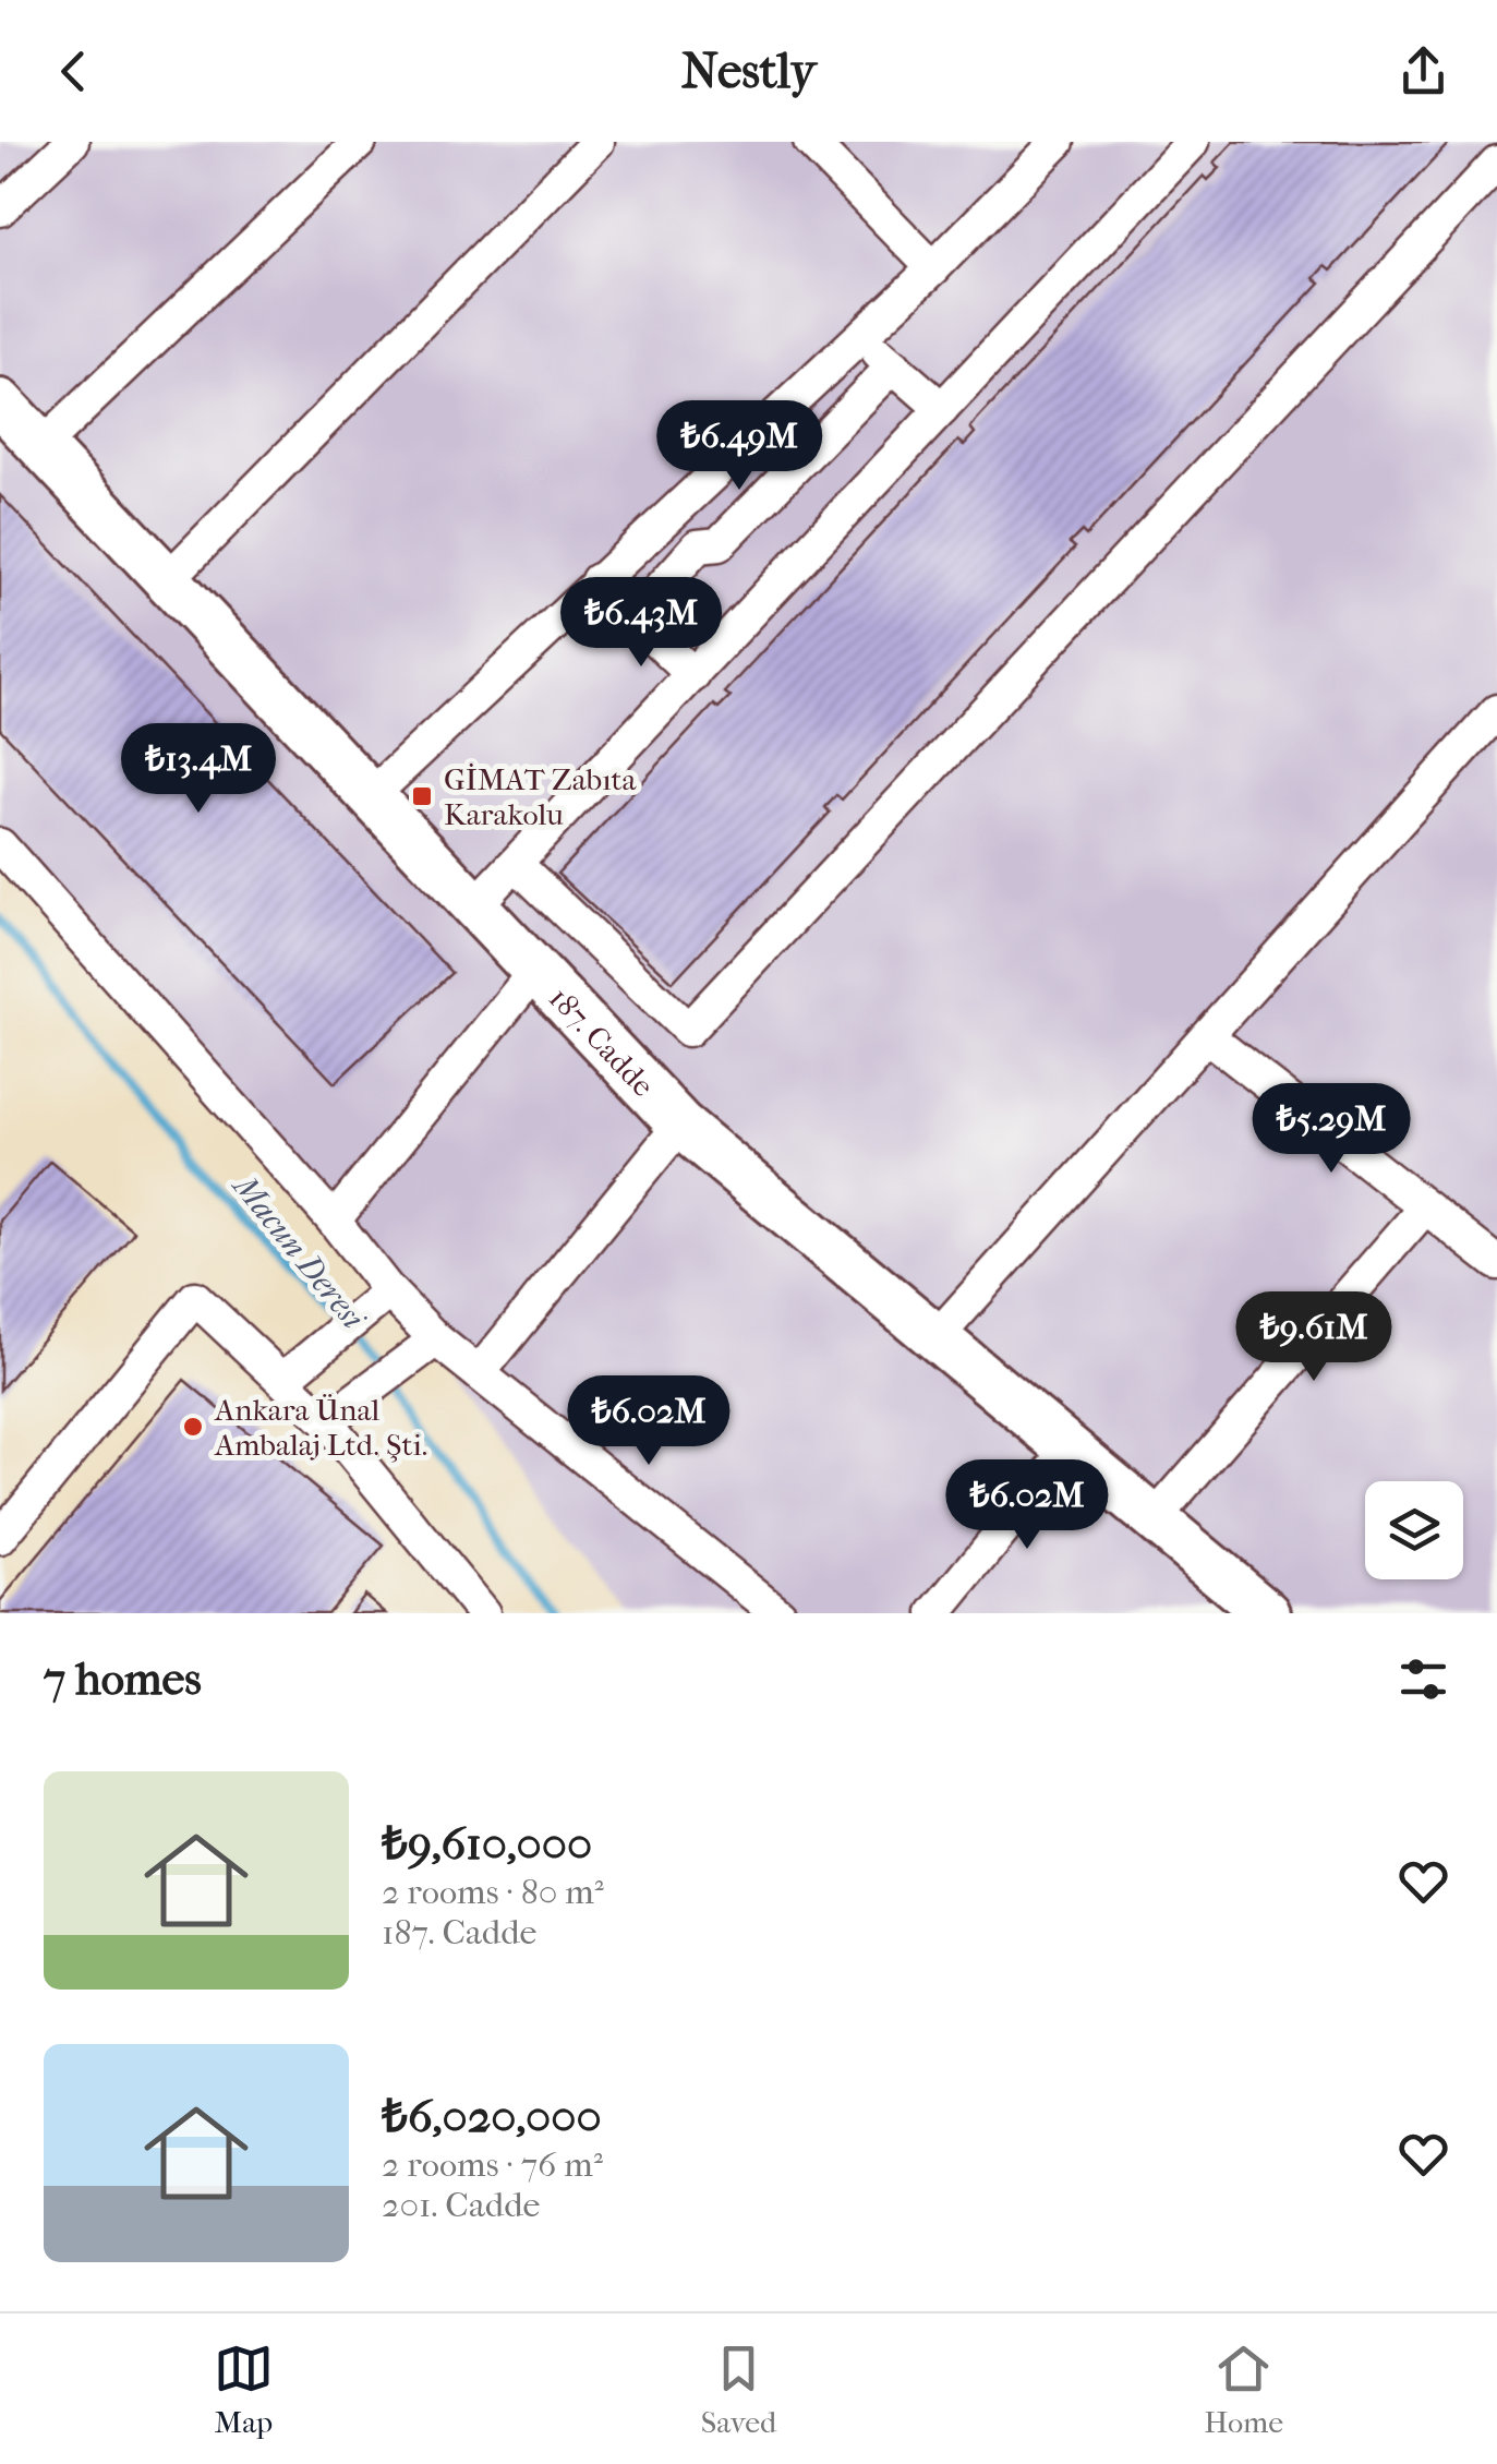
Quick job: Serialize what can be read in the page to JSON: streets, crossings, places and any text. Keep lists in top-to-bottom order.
{
  "streets": {
    "main road": ["187. Cadde"]
  },
  "water": ["Macun Deresi"],
  "places": {
    "transit": ["GİMAT Zabıta Karakolu"],
    "other": ["Ankara Ünal Ambalaj Ltd. Şti."]
  },
  "page": {
    "header": "Nestly",
    "price": [
      "₺6.49M",
      "₺6.43M",
      "₺13.4M",
      "₺5.29M",
      "₺9.61M",
      "₺6.02M",
      "₺6.02M"
    ],
    "heading": "7 homes",
    "list": [
      {
        "name": "₺9,610,000",
        "note": "2 rooms · 80 m² · 187. Cadde"
      },
      {
        "name": "₺6,020,000",
        "note": "2 rooms · 76 m² · 201. Cadde"
      }
    ],
    "tabs": ["Map", "Saved", "Home"]
  }
}
